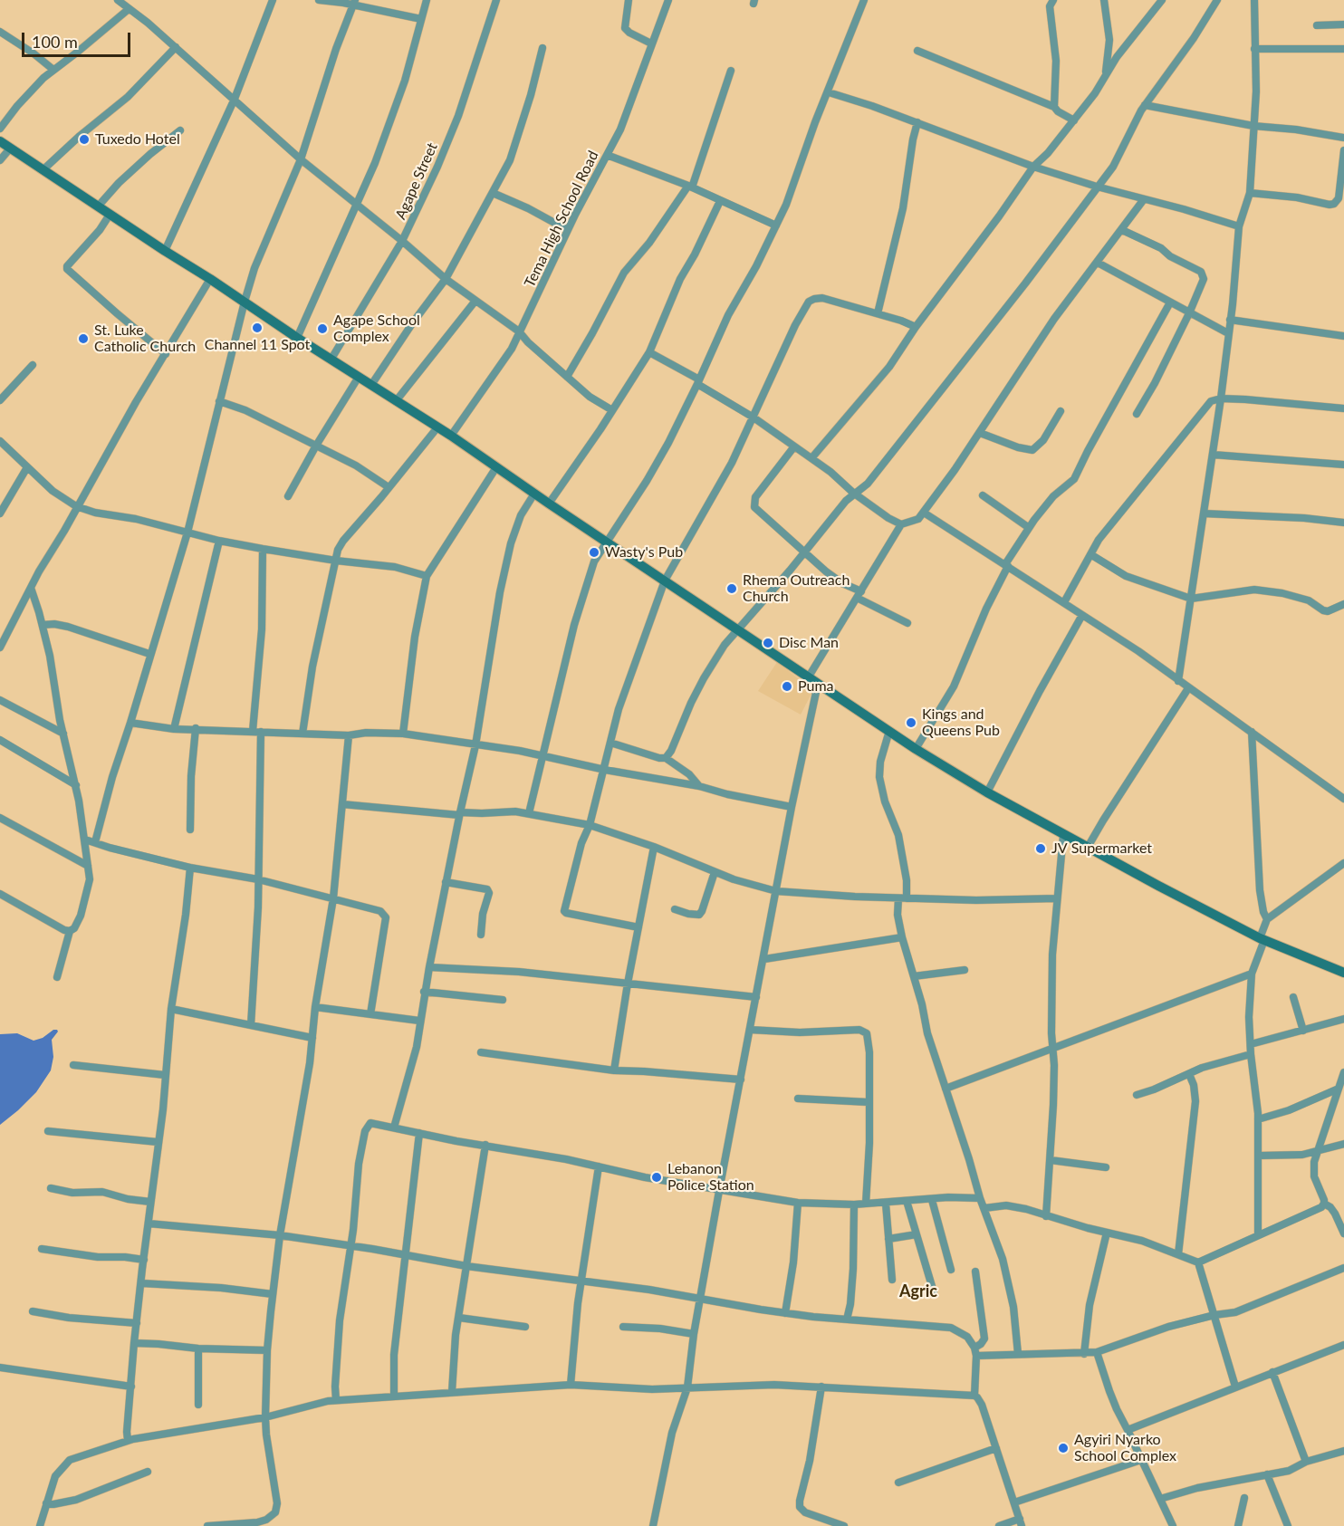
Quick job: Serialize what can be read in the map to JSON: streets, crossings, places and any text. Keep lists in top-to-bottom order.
{
  "streets": {
    "street": ["Agape Street", "Tema High School Road"]
  },
  "districts": ["Agric"],
  "places": [
    "Tuxedo Hotel",
    "Channel 11 Spot",
    "Agape School Complex",
    "St. Luke Catholic Church",
    "Wasty's Pub",
    "Rhema Outreach Church",
    "Disc Man",
    "Puma",
    "Kings and Queens Pub",
    "JV Supermarket",
    "Lebanon Police Station",
    "Agyiri Nyarko School Complex"
  ],
  "scale_bar": "100 m"
}
